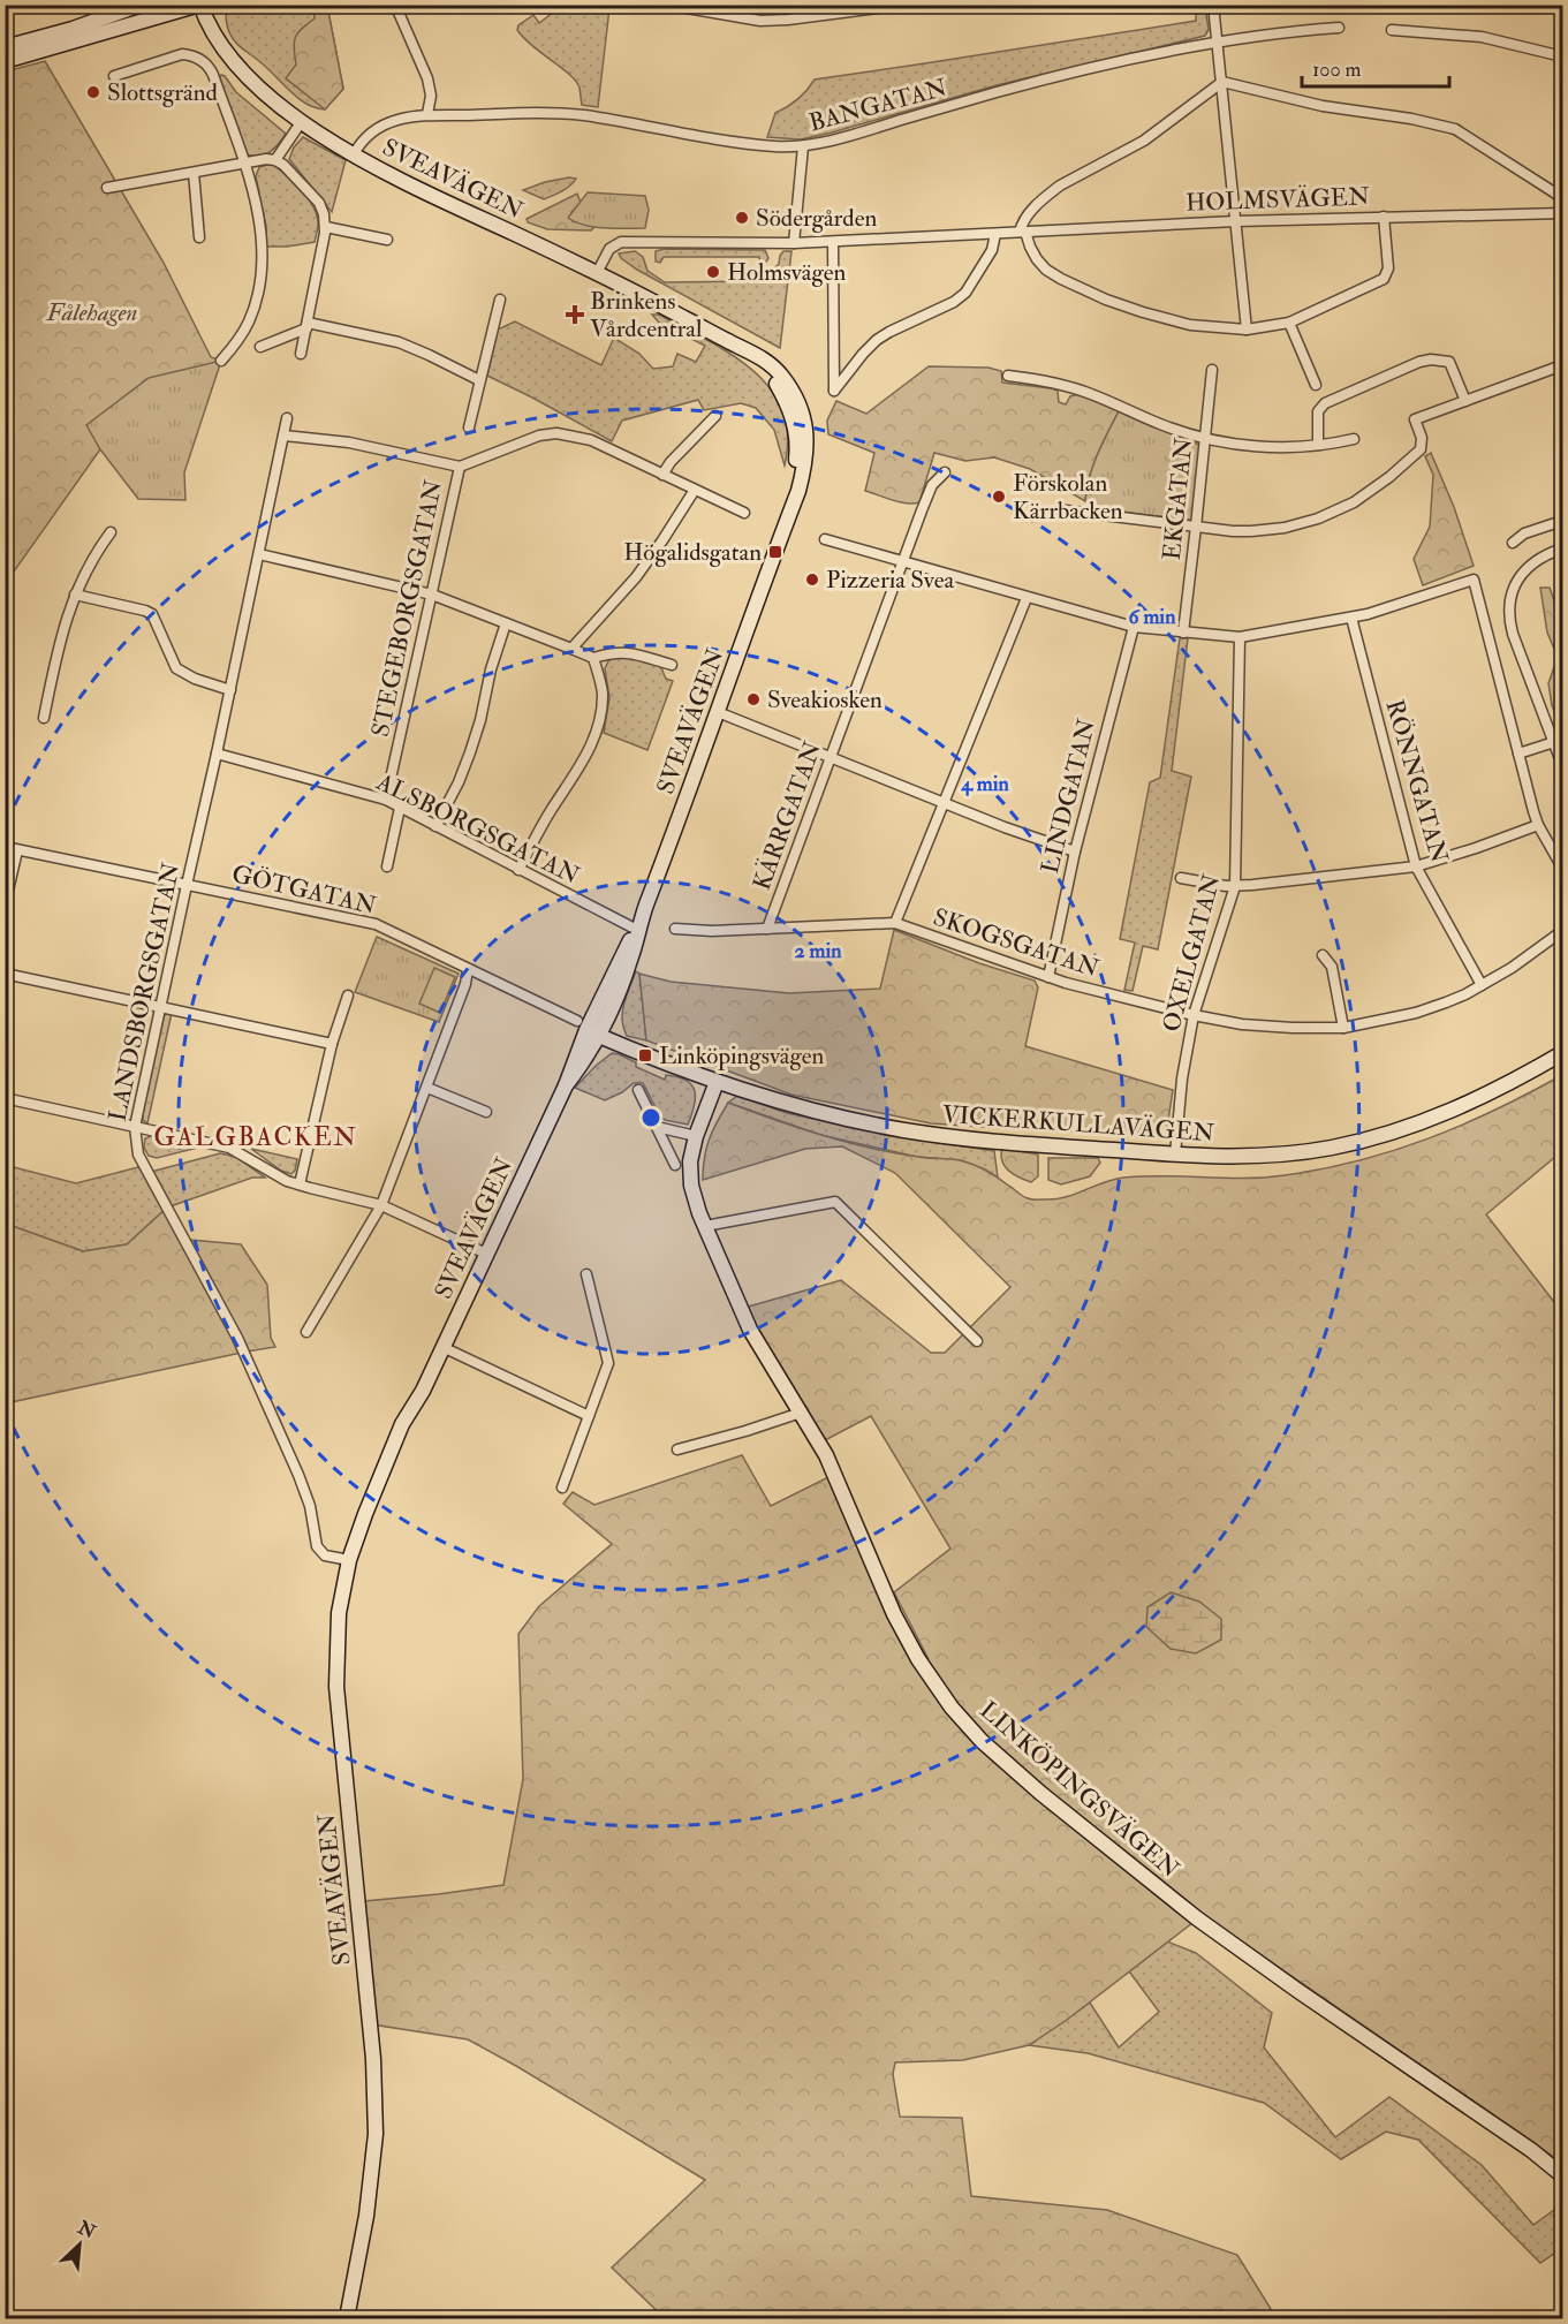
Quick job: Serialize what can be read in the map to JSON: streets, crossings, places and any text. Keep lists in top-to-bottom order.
{
  "streets": {
    "main road": ["SVEAVÄGEN", "VICKERKULLAVÄGEN", "LINKÖPINGSVÄGEN"],
    "street": [
      "BANGATAN",
      "HOLMSVÄGEN",
      "EKGATAN",
      "STEGEBORGSGATAN",
      "RÖNNGATAN",
      "LINDGATAN",
      "KÄRRGATAN",
      "ALSBORGSGATAN",
      "GÖTGATAN",
      "SKOGSGATAN",
      "OXELGATAN",
      "LANDSBORGSGATAN"
    ]
  },
  "crossings": [
    ["BANGATAN", "SVEAVÄGEN"],
    ["SVEAVÄGEN", "HOLMSVÄGEN"],
    ["SVEAVÄGEN", "ALSBORGSGATAN"],
    ["SVEAVÄGEN", "GÖTGATAN"],
    ["SVEAVÄGEN", "LANDSBORGSGATAN"],
    ["SVEAVÄGEN", "VICKERKULLAVÄGEN"],
    ["STEGEBORGSGATAN", "ALSBORGSGATAN"],
    ["RÖNNGATAN", "SKOGSGATAN"],
    ["LINDGATAN", "SKOGSGATAN"],
    ["KÄRRGATAN", "SKOGSGATAN"],
    ["ALSBORGSGATAN", "LANDSBORGSGATAN"],
    ["GÖTGATAN", "LANDSBORGSGATAN"],
    ["GÖTGATAN", "VICKERKULLAVÄGEN"],
    ["SKOGSGATAN", "OXELGATAN"],
    ["OXELGATAN", "VICKERKULLAVÄGEN"],
    ["VICKERKULLAVÄGEN", "LINKÖPINGSVÄGEN"]
  ],
  "districts": ["GALGBACKEN"],
  "parks": ["Fålehagen"],
  "places": {
    "other": [
      "Slottsgränd",
      "Södergården",
      "Holmsvägen",
      "Förskolan Kärrbacken",
      "Pizzeria Svea",
      "Sveakiosken"
    ],
    "health": ["Brinkens Vårdcentral"],
    "transit": ["Högalidsgatan", "Linköpingsvägen"]
  },
  "scale_bar": "100 m",
  "north": "top right",
  "rings": ["6 min", "4 min", "2 min"]
}
